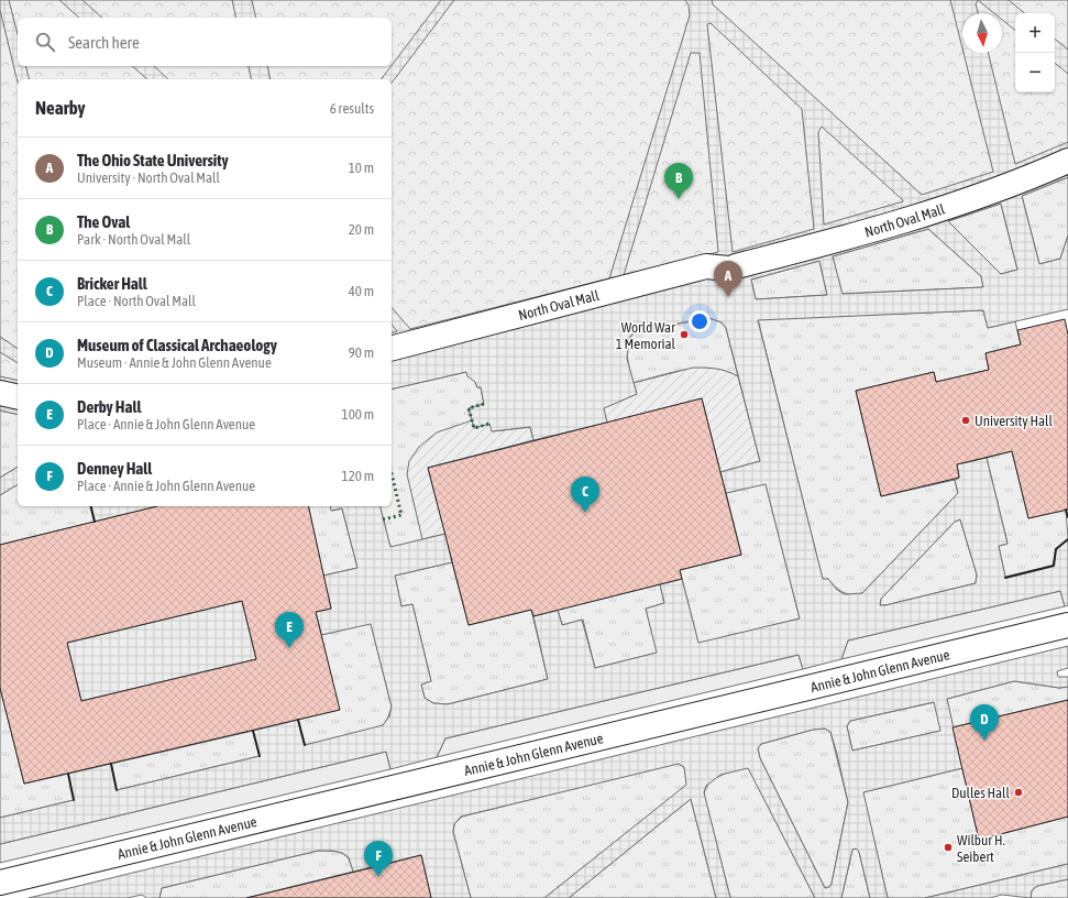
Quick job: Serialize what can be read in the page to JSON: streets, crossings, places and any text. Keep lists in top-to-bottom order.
{
  "streets": {
    "street": ["North Oval Mall", "Annie & John Glenn Avenue"]
  },
  "places": [
    "World War 1 Memorial",
    "University Hall",
    "Dulles Hall",
    "Wilbur H. Seibert"
  ],
  "north": "bottom",
  "page": {
    "map_buttons": ["+", "−"],
    "search": "Search here",
    "heading": ["Nearby", "6 results"],
    "list": [
      {
        "mark": "A",
        "name": "The Ohio State University",
        "note": "University · North Oval Mall",
        "value": "10 m"
      },
      {
        "mark": "B",
        "name": "The Oval",
        "note": "Park · North Oval Mall",
        "value": "20 m"
      },
      {
        "mark": "C",
        "name": "Bricker Hall",
        "note": "Place · North Oval Mall",
        "value": "40 m"
      },
      {
        "mark": "D",
        "name": "Museum of Classical Archaeology",
        "note": "Museum · Annie & John Glenn Avenue",
        "value": "90 m"
      },
      {
        "mark": "E",
        "name": "Derby Hall",
        "note": "Place · Annie & John Glenn Avenue",
        "value": "100 m"
      },
      {
        "mark": "F",
        "name": "Denney Hall",
        "note": "Place · Annie & John Glenn Avenue",
        "value": "120 m"
      }
    ],
    "pins": [
      "B",
      "A",
      "C",
      "E",
      "D",
      "F"
    ]
  }
}
